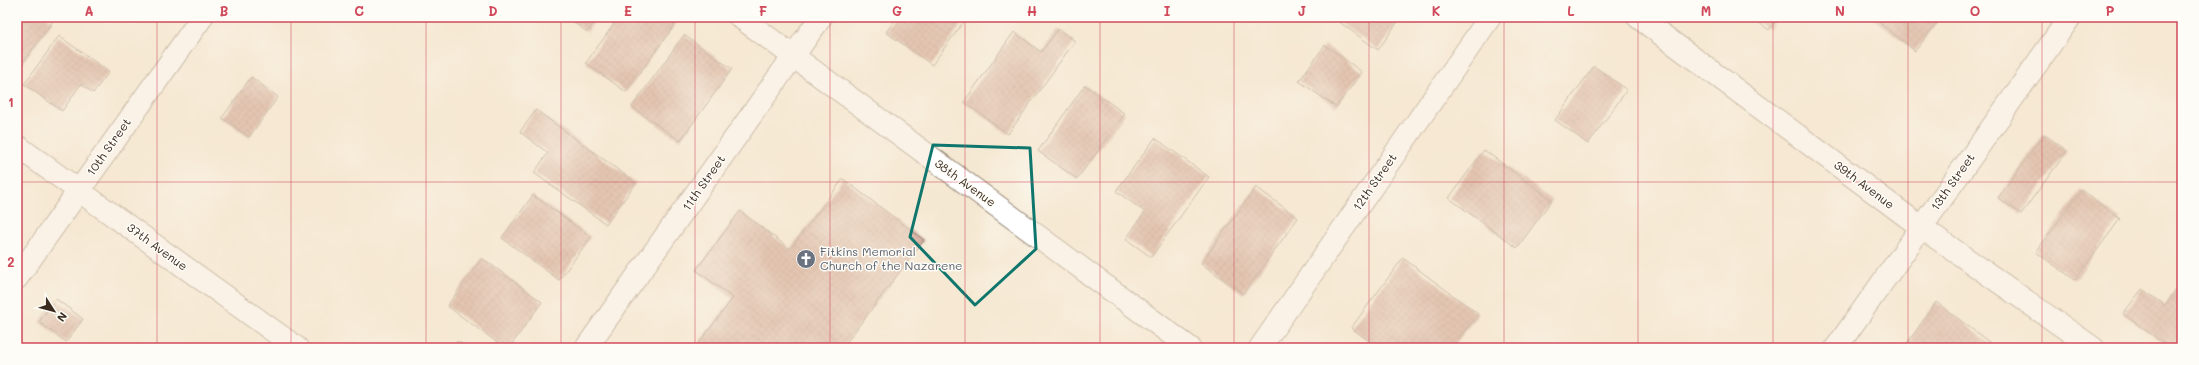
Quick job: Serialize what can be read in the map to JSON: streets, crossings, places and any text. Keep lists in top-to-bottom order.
{
  "streets": {
    "street": [
      "10th Street",
      "12th Street",
      "13th Street",
      "11th Street",
      "38th Avenue",
      "39th Avenue",
      "37th Avenue"
    ]
  },
  "crossings": [
    ["10th Street", "37th Avenue"],
    ["13th Street", "39th Avenue"],
    ["11th Street", "38th Avenue"]
  ],
  "places": {
    "church": ["Fitkins Memorial Church of the Nazarene"]
  },
  "north": "bottom right",
  "grid": {
    "columns": [
      "A",
      "B",
      "C",
      "D",
      "E",
      "F",
      "G",
      "H",
      "I",
      "J",
      "K",
      "L",
      "M",
      "N",
      "O",
      "P"
    ],
    "rows": ["1", "2"]
  }
}
